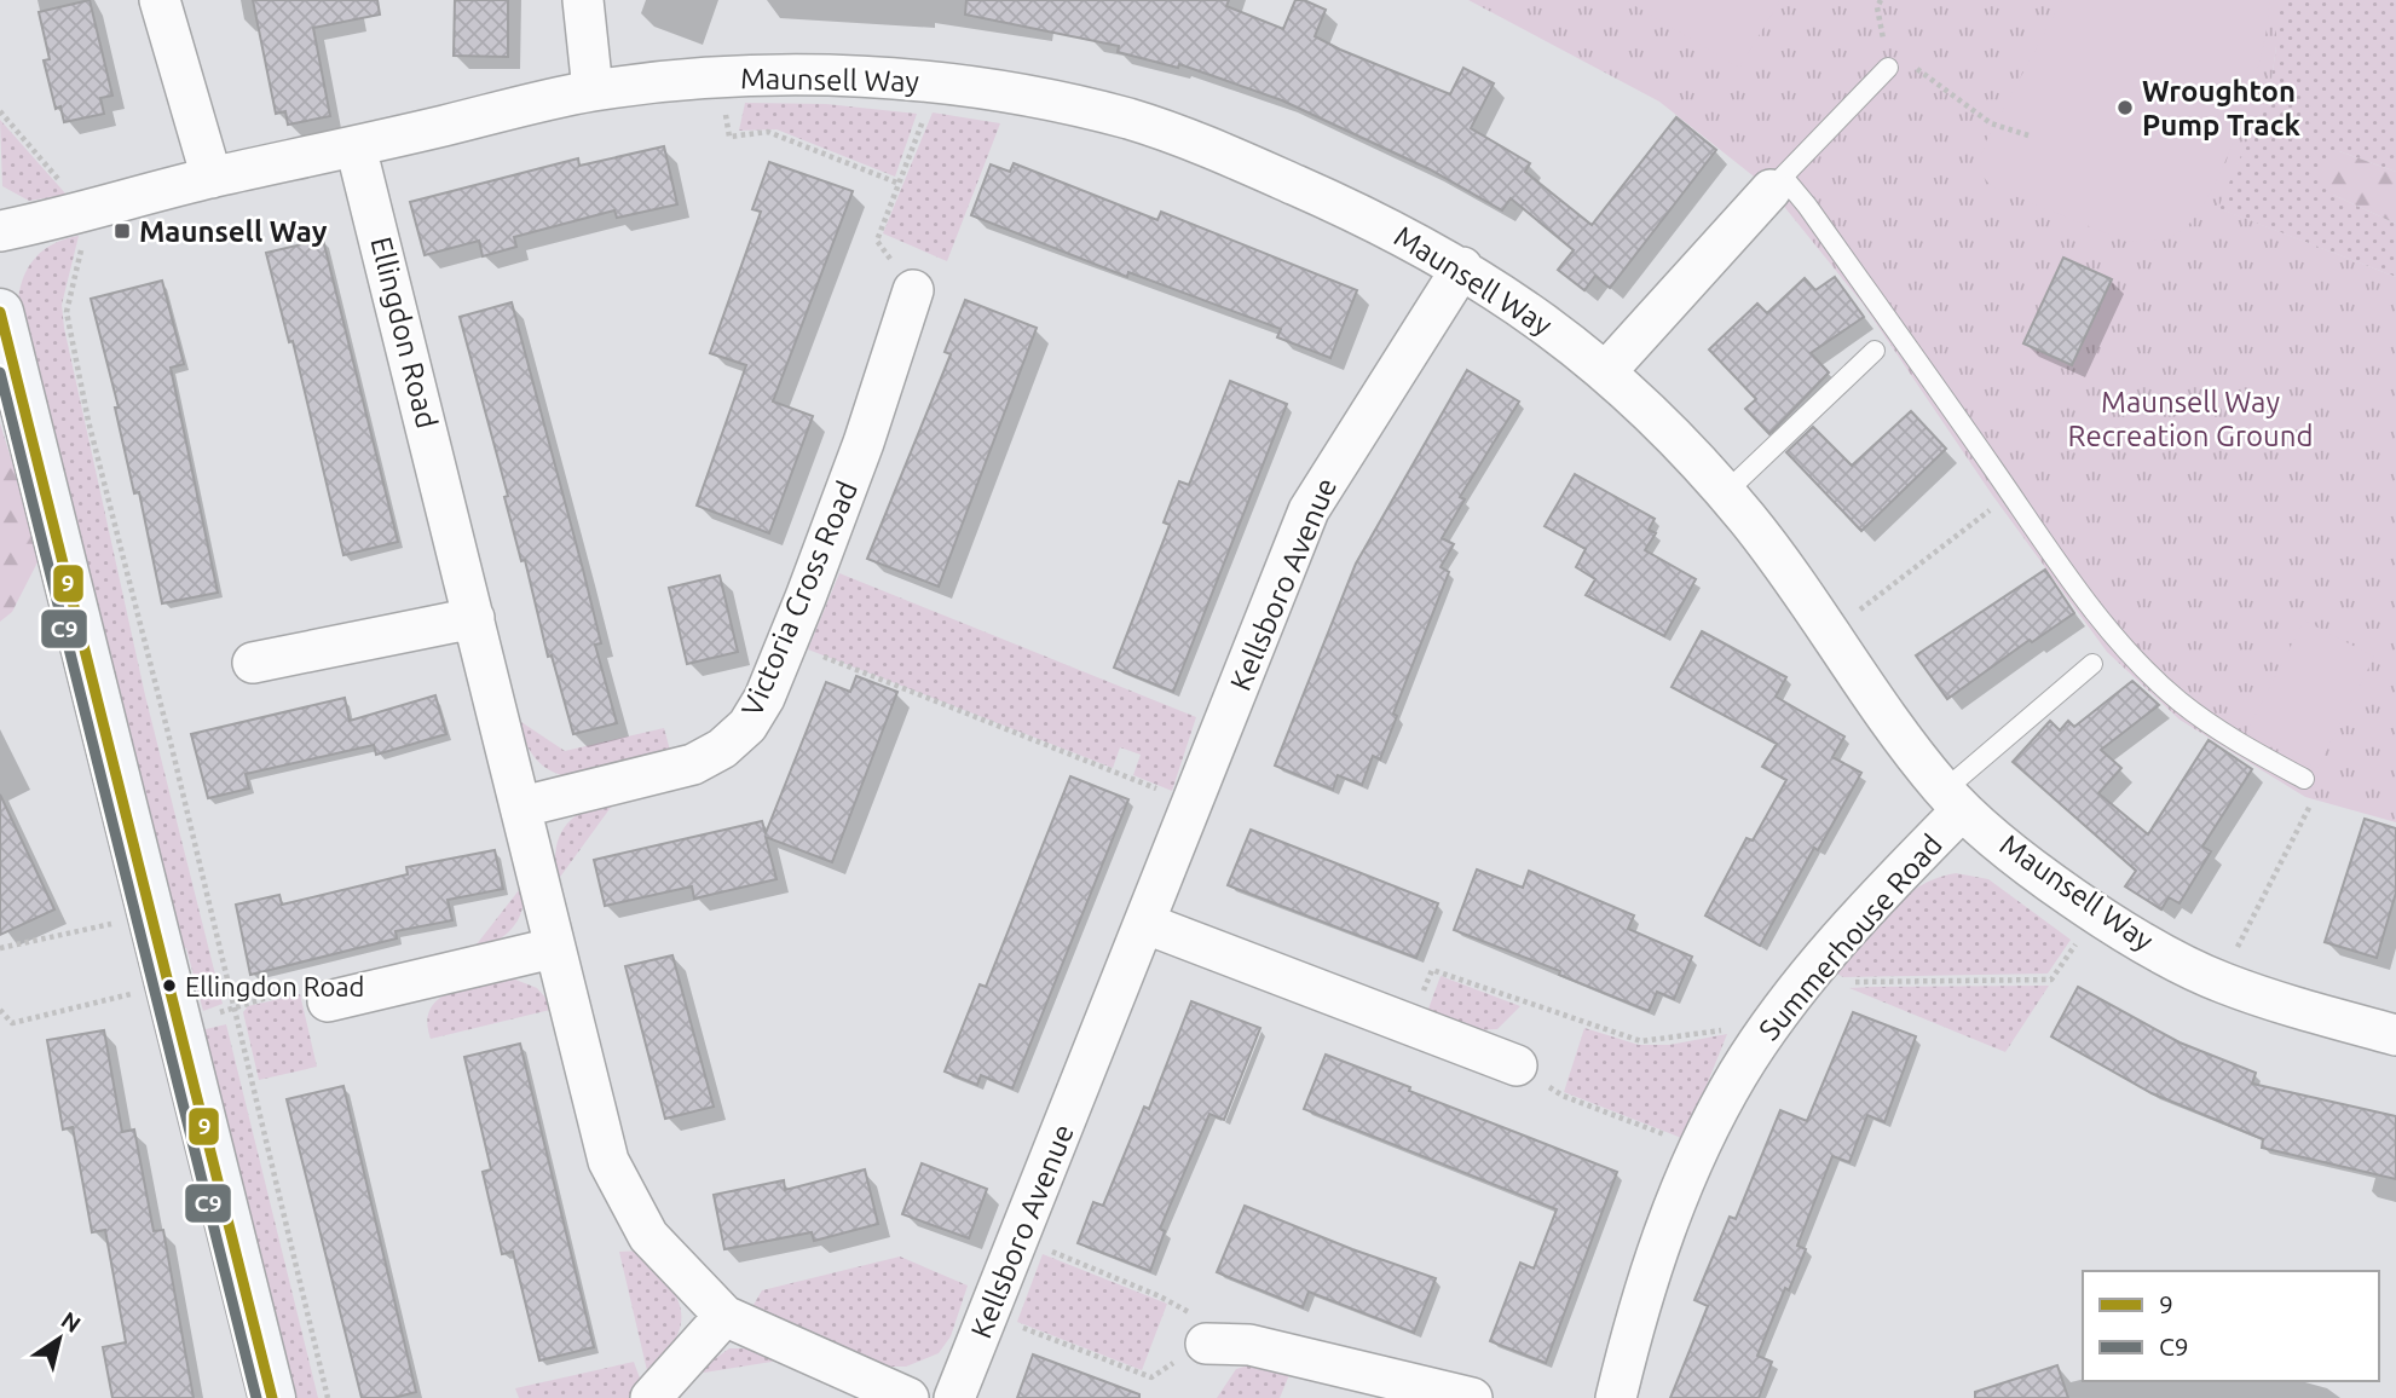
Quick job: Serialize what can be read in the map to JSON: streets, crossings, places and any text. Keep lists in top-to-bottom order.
{
  "streets": {
    "street": [
      "Maunsell Way",
      "Ellingdon Road",
      "Kellsboro Avenue",
      "Victoria Cross Road",
      "Summerhouse Road"
    ]
  },
  "crossings": [
    ["Maunsell Way", "Ellingdon Road"],
    ["Maunsell Way", "Kellsboro Avenue"],
    ["Maunsell Way", "Summerhouse Road"],
    ["Ellingdon Road", "Victoria Cross Road"]
  ],
  "parks": ["Maunsell Way Recreation Ground"],
  "places": {
    "other": ["Wroughton Pump Track", "Ellingdon Road"],
    "transit": ["Maunsell Way"]
  },
  "lines": ["transit line 9", "transit line C9"],
  "legend": ["9", "C9"],
  "north": "top right"
}
